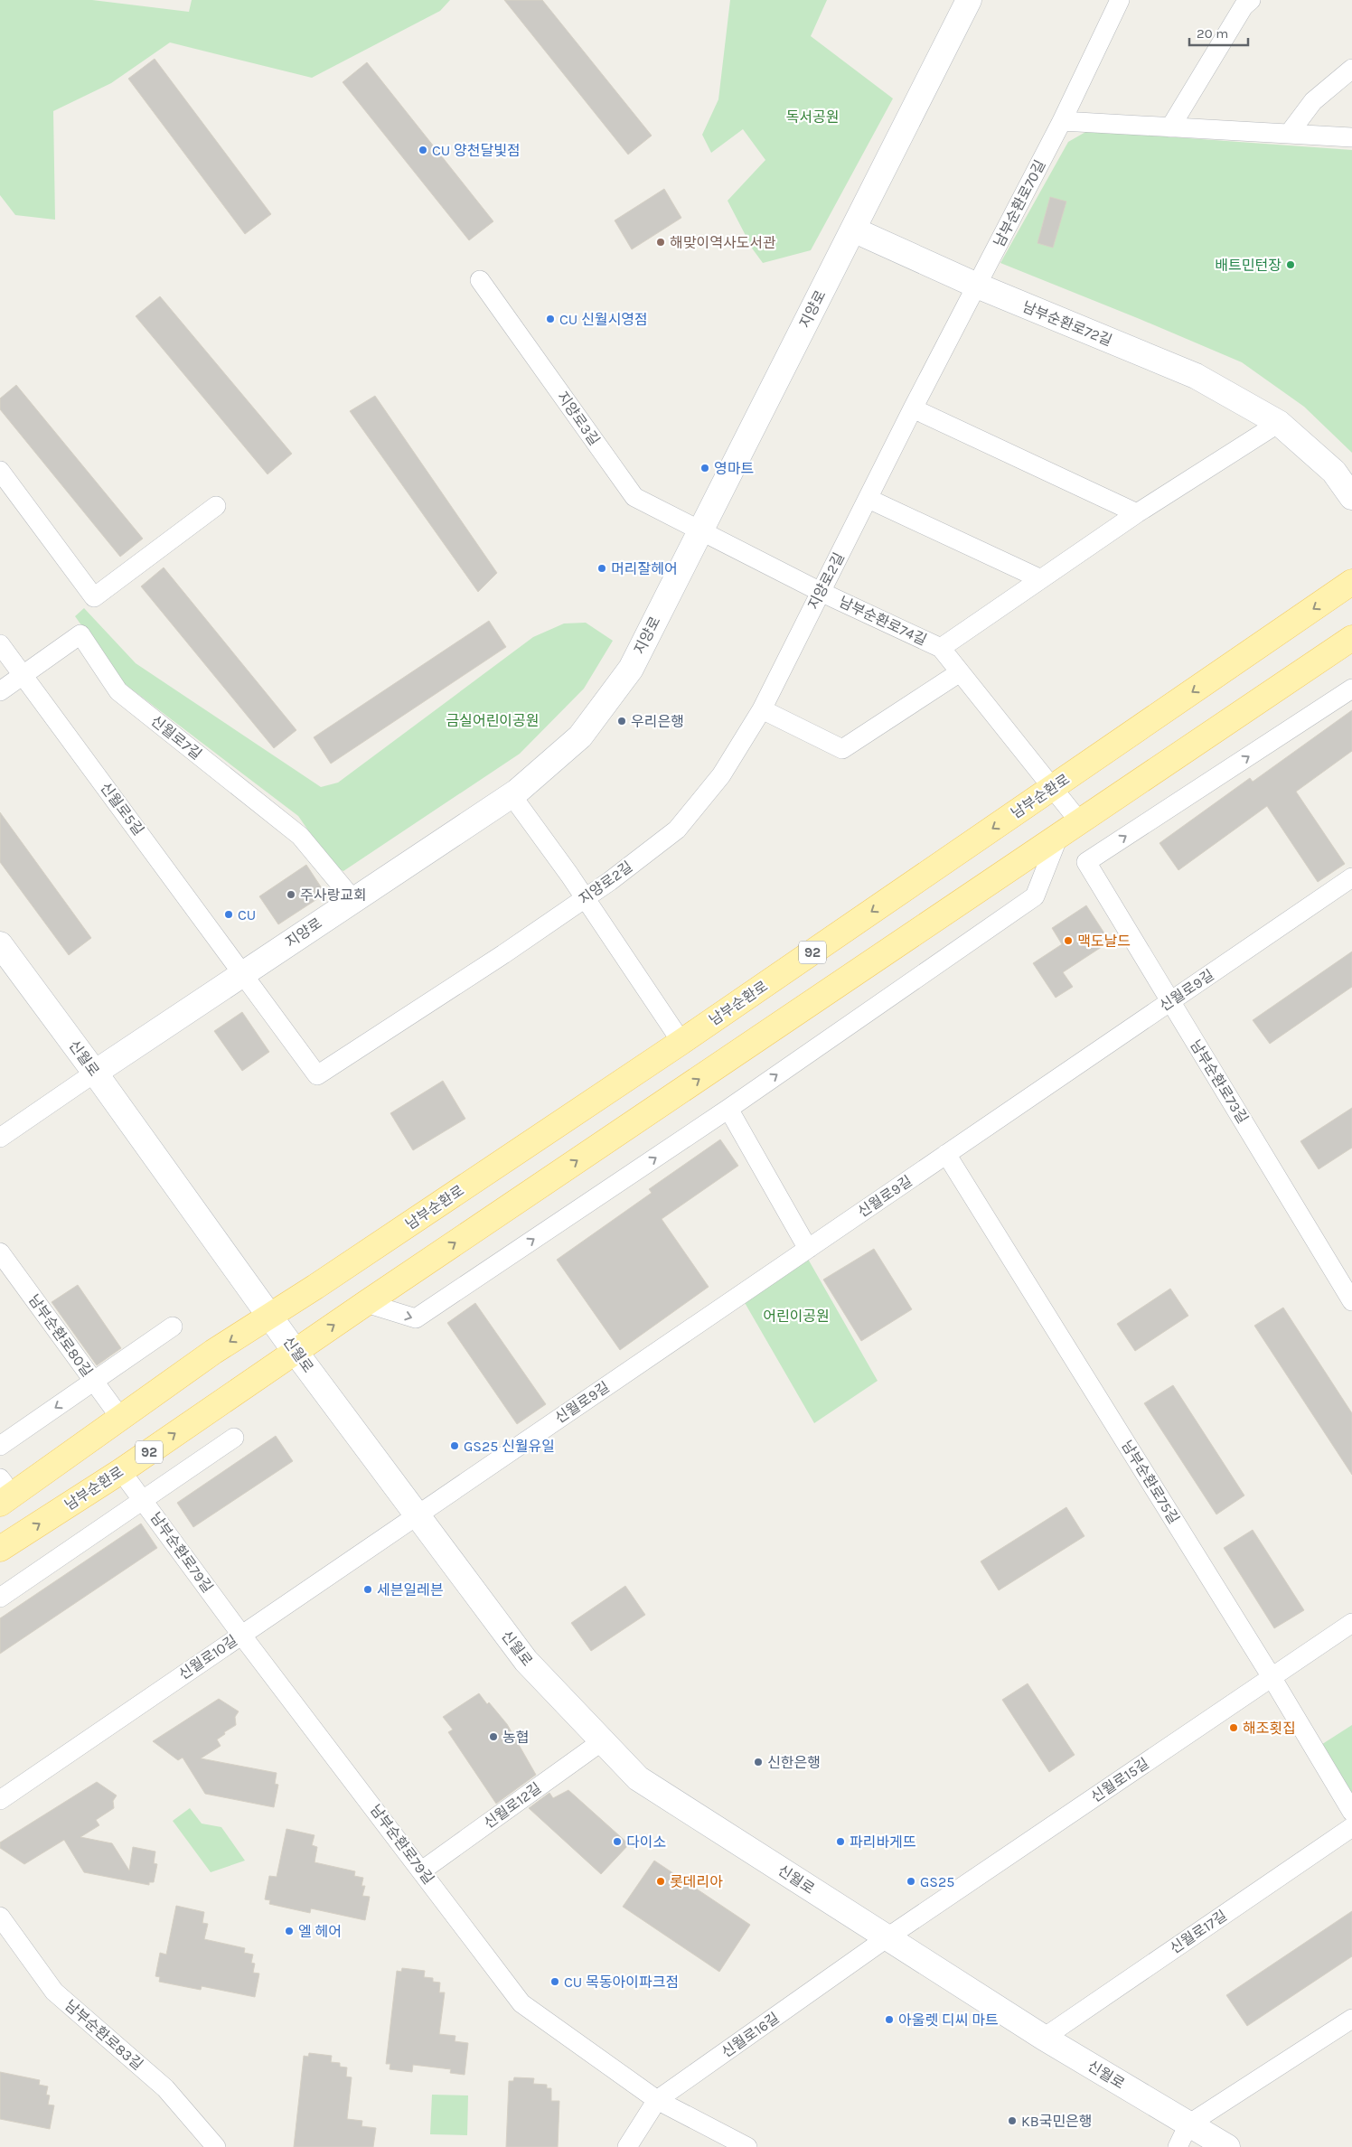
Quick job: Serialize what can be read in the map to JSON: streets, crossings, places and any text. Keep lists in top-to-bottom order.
{
  "streets": {
    "main road": [
      "지양로",
      "남부순환로72길",
      "남부순환로",
      "92",
      "신월로"
    ],
    "street": [
      "남부순환로70길",
      "지양로3길",
      "지양로2길",
      "남부순환로74길",
      "신월로7길",
      "신월로5길",
      "신월로9길",
      "남부순환로73길",
      "남부순환로80길",
      "남부순환로75길",
      "남부순환로79길",
      "신월로10길",
      "신월로15길",
      "신월로12길",
      "신월로17길",
      "남부순환로83길",
      "신월로16길"
    ]
  },
  "crossings": [
    ["남부순환로70길", "남부순환로72길"],
    ["남부순환로70길", "지양로2길"],
    ["지양로", "남부순환로72길"],
    ["지양로", "지양로3길"],
    ["지양로", "지양로2길"],
    ["지양로", "남부순환로74길"],
    ["지양로", "신월로7길"],
    ["지양로", "신월로5길"],
    ["지양로", "신월로"],
    ["남부순환로72길", "지양로2길"],
    ["지양로3길", "남부순환로74길"],
    ["지양로2길", "남부순환로74길"],
    ["지양로2길", "신월로5길"],
    ["남부순환로74길", "남부순환로"],
    ["신월로7길", "신월로5길"],
    ["남부순환로", "신월로"],
    ["남부순환로", "남부순환로80길"],
    ["남부순환로", "남부순환로79길"],
    ["신월로9길", "신월로"],
    ["신월로9길", "남부순환로73길"],
    ["신월로9길", "남부순환로75길"],
    ["신월로9길", "신월로10길"],
    ["신월로", "신월로10길"],
    ["신월로", "신월로15길"],
    ["신월로", "신월로12길"],
    ["신월로", "신월로17길"],
    ["신월로", "신월로16길"],
    ["남부순환로75길", "신월로15길"],
    ["남부순환로79길", "신월로10길"],
    ["남부순환로79길", "신월로12길"],
    ["남부순환로79길", "신월로16길"],
    ["신월로15길", "신월로16길"]
  ],
  "parks": ["독서공원", "금실어린이공원", "어린이공원"],
  "places": [
    "CU 양천달빛점",
    "해맞이역사도서관",
    "배트민턴장",
    "CU 신월시영점",
    "영마트",
    "머리잘헤어",
    "우리은행",
    "주사랑교회",
    "CU",
    "맥도날드",
    "GS25 신월유일",
    "세븐일레븐",
    "해조횟집",
    "농협",
    "신한은행",
    "다이소",
    "파리바게뜨",
    "롯데리아",
    "GS25",
    "엘 헤어",
    "CU 목동아이파크점",
    "아울렛 디씨 마트",
    "KB국민은행"
  ],
  "scale_bar": "20 m"
}
